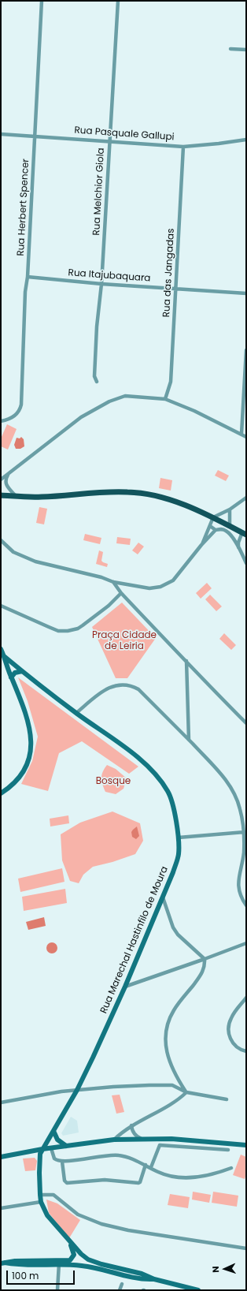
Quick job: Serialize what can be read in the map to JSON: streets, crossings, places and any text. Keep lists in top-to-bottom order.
{
  "streets": {
    "street": [
      "Rua Pasquale Gallupi",
      "Rua Melchior Giola",
      "Rua Herbert Spencer",
      "Rua das Jangadas",
      "Rua Itajubaquara",
      "Rua Marechal Hastinfilo de Moura"
    ]
  },
  "crossings": [
    ["Rua Pasquale Gallupi", "Rua Melchior Giola"],
    ["Rua Pasquale Gallupi", "Rua Herbert Spencer"],
    ["Rua Pasquale Gallupi", "Rua das Jangadas"],
    ["Rua Melchior Giola", "Rua Itajubaquara"],
    ["Rua Herbert Spencer", "Rua Itajubaquara"],
    ["Rua das Jangadas", "Rua Itajubaquara"]
  ],
  "parks": ["Praça Cidade de Leiria", "Bosque"],
  "scale_bar": "100 m",
  "north": "left"
}
